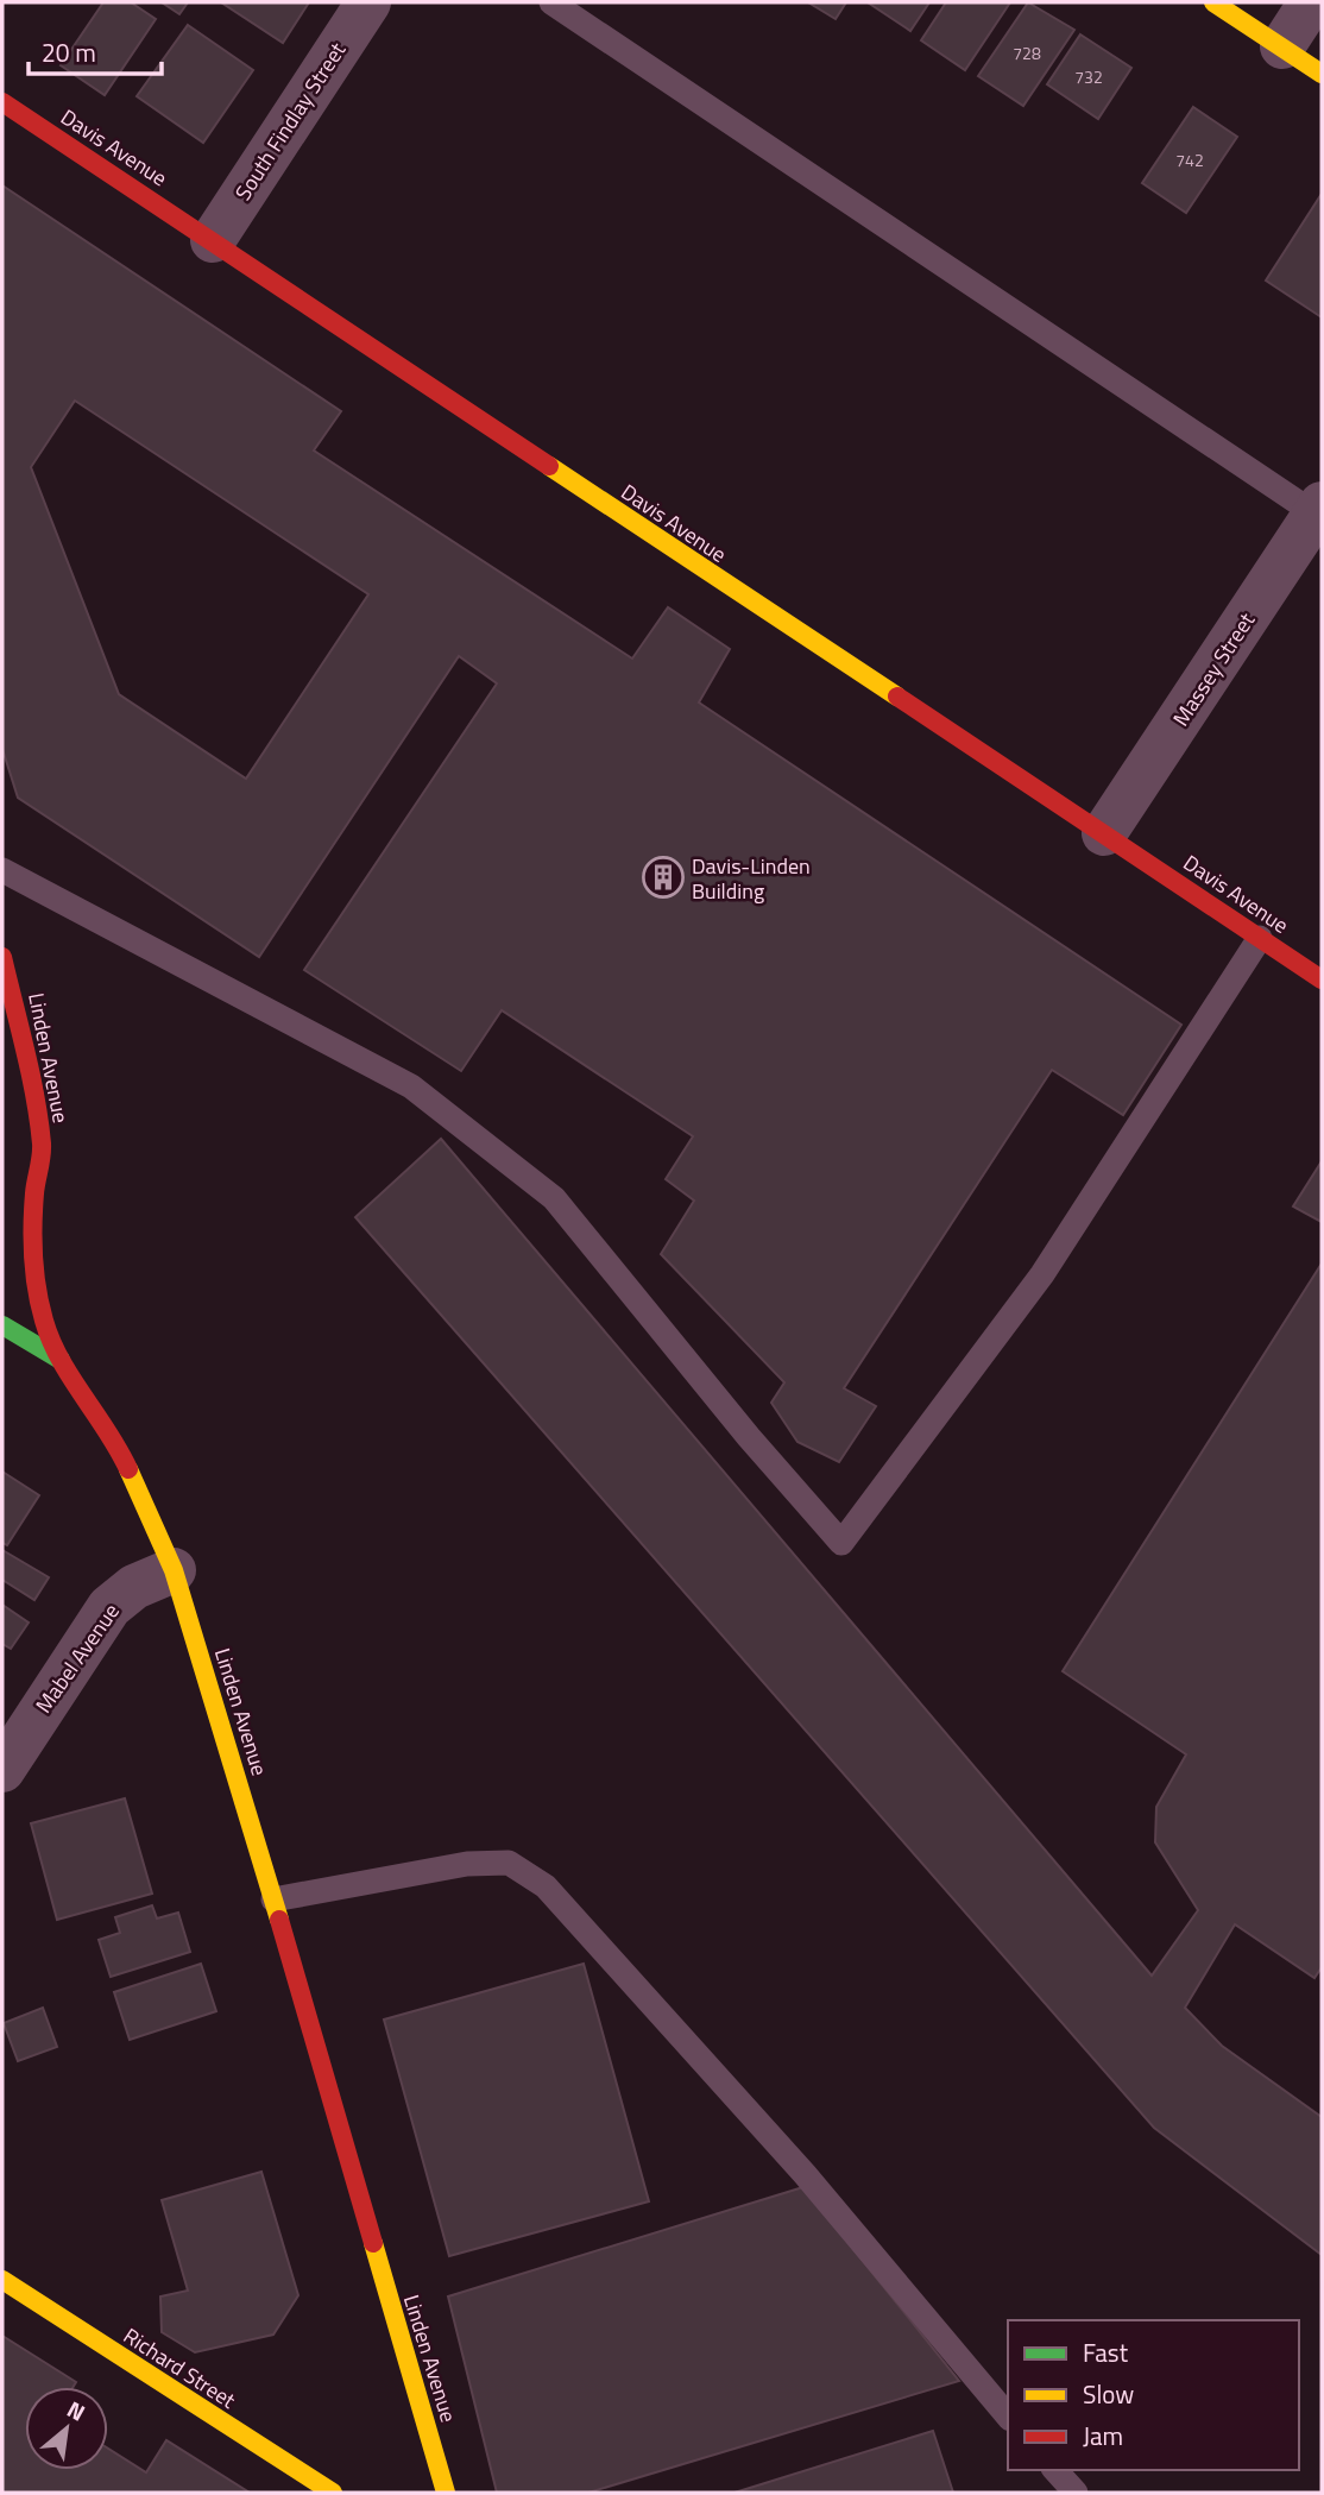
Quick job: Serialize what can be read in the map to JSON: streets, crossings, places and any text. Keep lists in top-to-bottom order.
{
  "streets": {
    "street": [
      "South Findlay Street",
      "Davis Avenue",
      "Massey Street",
      "Linden Avenue",
      "Mabel Avenue",
      "Richard Street"
    ]
  },
  "crossings": [
    ["South Findlay Street", "Davis Avenue"],
    ["Davis Avenue", "Massey Street"],
    ["Linden Avenue", "Mabel Avenue"]
  ],
  "places": {
    "building": ["Davis-Linden Building"]
  },
  "house_numbers": ["728", "732", "742"],
  "legend": ["Fast", "Slow", "Jam"],
  "scale_bar": "20 m",
  "north": "top right"
}
